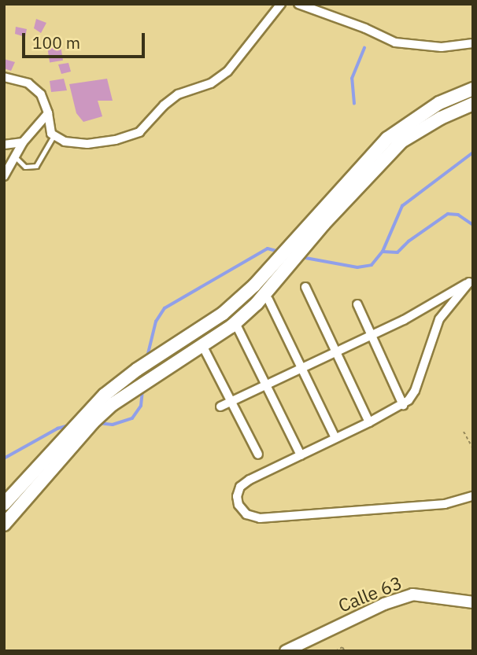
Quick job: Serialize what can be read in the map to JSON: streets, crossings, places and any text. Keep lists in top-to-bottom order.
{
  "streets": {
    "main road": ["Calle 63"]
  },
  "scale_bar": "100 m"
}
